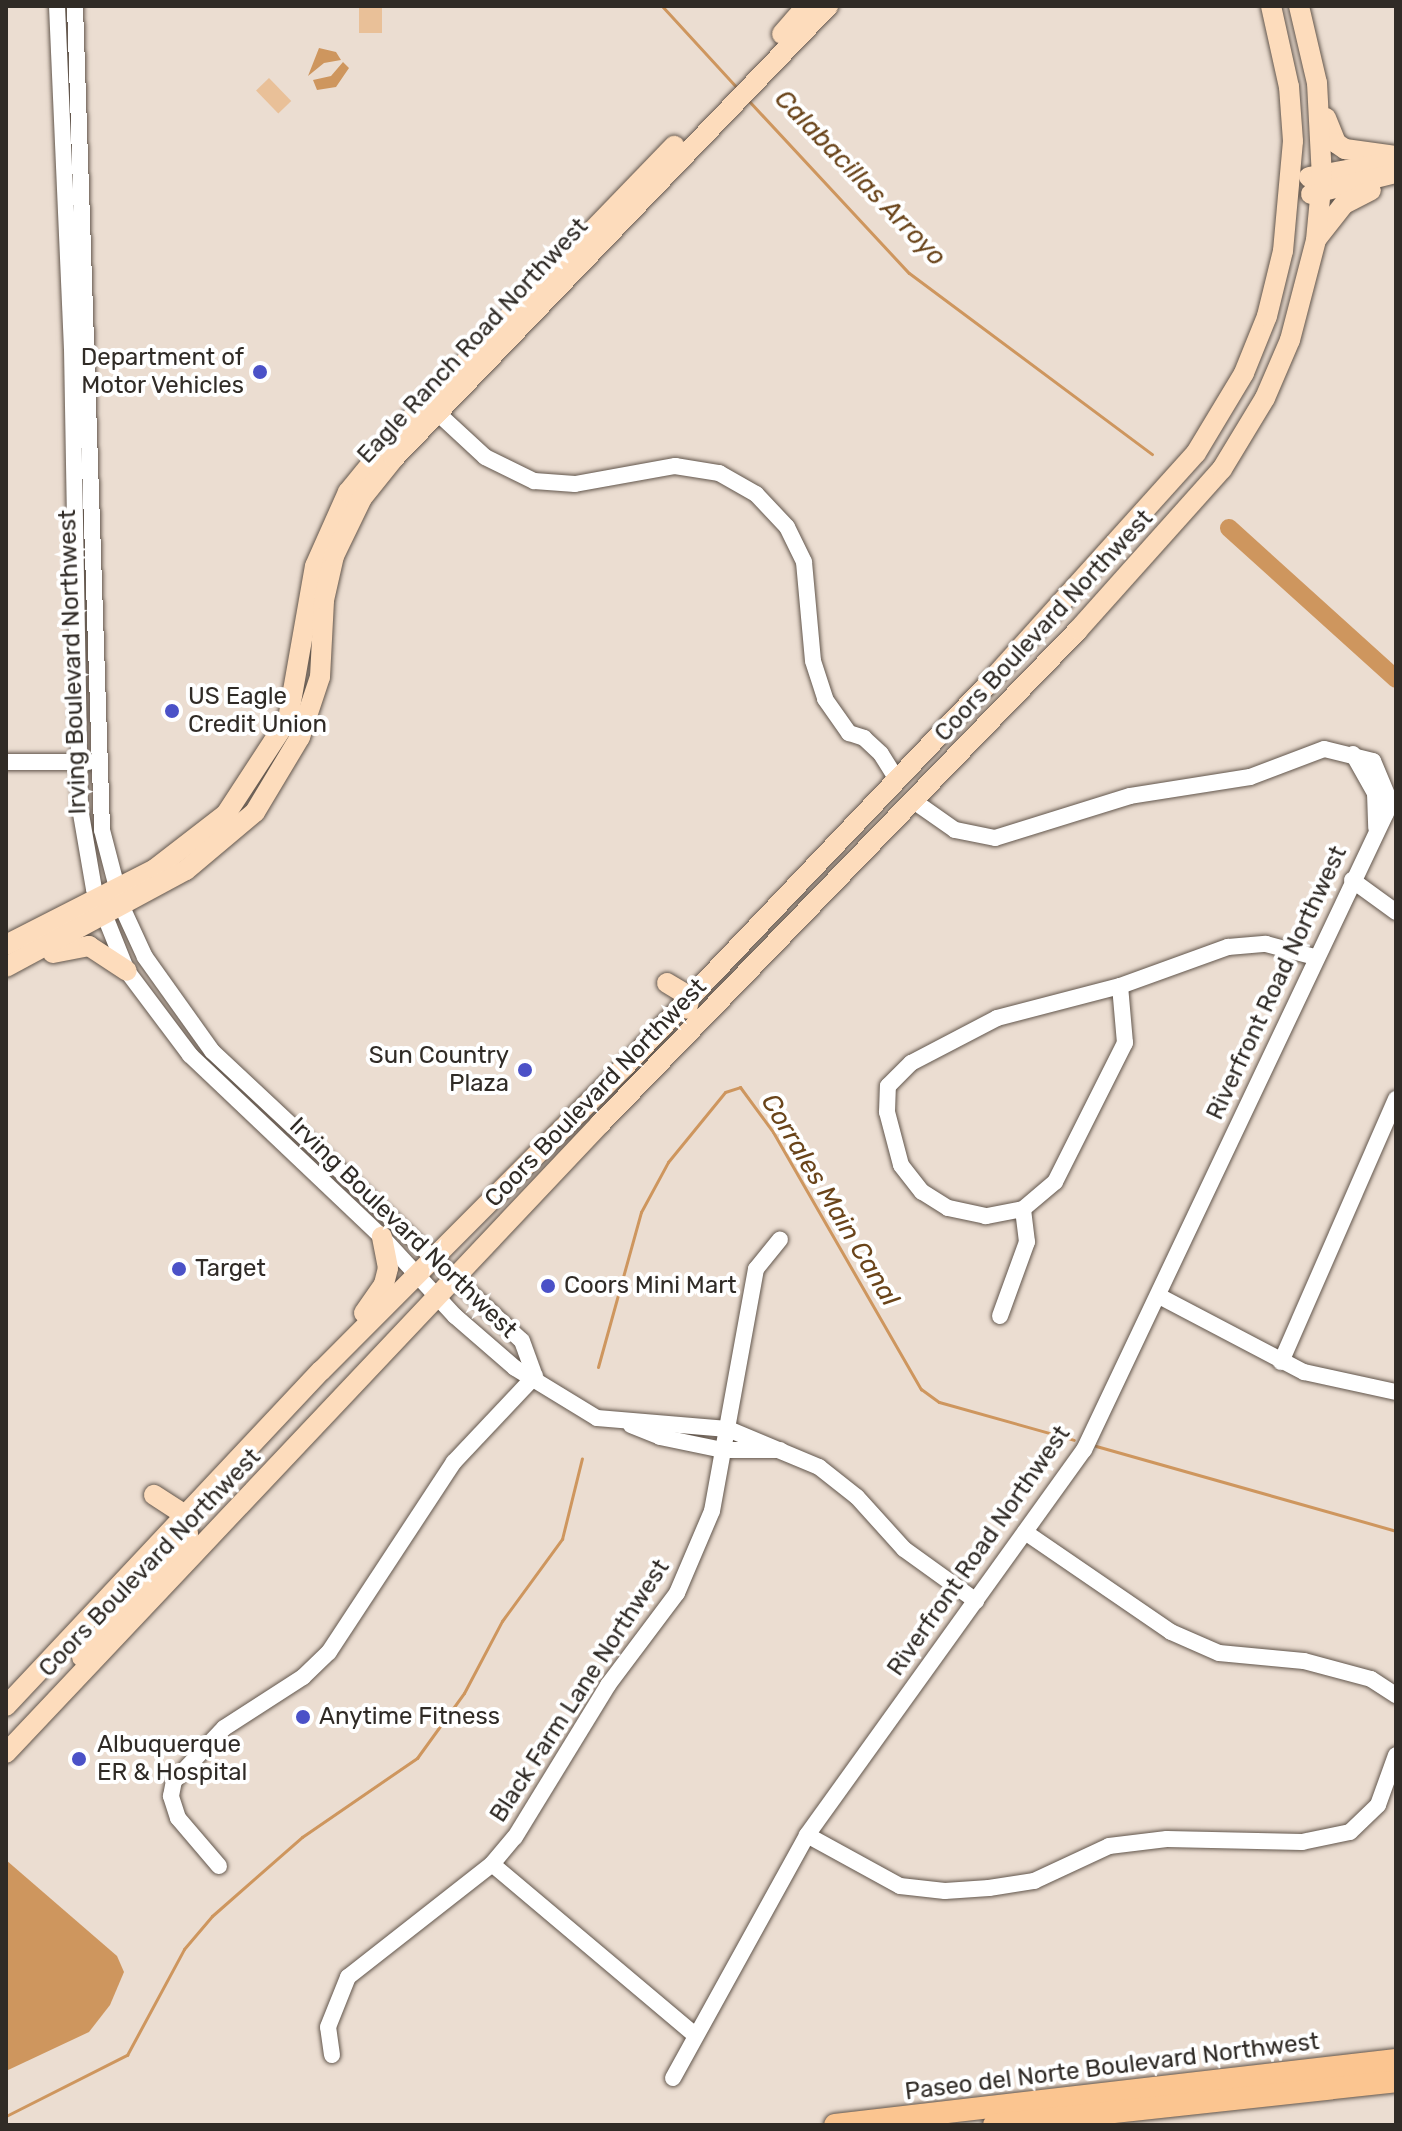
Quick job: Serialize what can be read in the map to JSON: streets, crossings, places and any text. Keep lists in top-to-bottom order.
{
  "streets": {
    "highway": ["Paseo del Norte Boulevard Northwest"],
    "main road": ["Eagle Ranch Road Northwest", "Coors Boulevard Northwest"],
    "street": ["Irving Boulevard Northwest", "Riverfront Road Northwest", "Black Farm Lane Northwest"]
  },
  "crossings": [
    ["Eagle Ranch Road Northwest", "Irving Boulevard Northwest"],
    ["Coors Boulevard Northwest", "Irving Boulevard Northwest"]
  ],
  "water": ["Calabacillas Arroyo", "Corrales Main Canal"],
  "places": [
    "Department of Motor Vehicles",
    "US Eagle Credit Union",
    "Sun Country Plaza",
    "Target",
    "Coors Mini Mart",
    "Anytime Fitness",
    "Albuquerque ER & Hospital"
  ]
}
